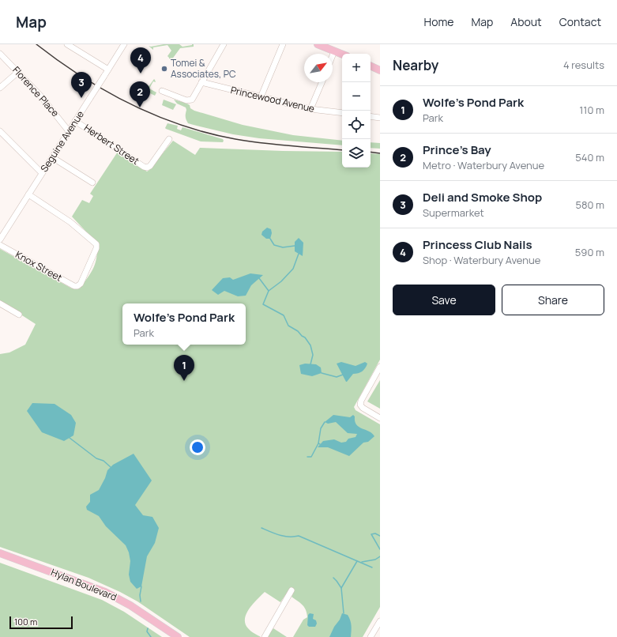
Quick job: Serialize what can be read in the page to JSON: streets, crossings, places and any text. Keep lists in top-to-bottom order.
{
  "streets": {
    "main road": ["Hylan Boulevard"],
    "street": [
      "Florence Place",
      "Princewood Avenue",
      "Seguine Avenue",
      "Herbert Street",
      "Knox Street"
    ]
  },
  "crossings": [
    ["Florence Place", "Seguine Avenue"],
    ["Seguine Avenue", "Herbert Street"],
    ["Seguine Avenue", "Knox Street"]
  ],
  "places": ["Tomei & Associates, PC"],
  "scale_bar": "100 m",
  "north": "top right",
  "page": {
    "header": "Map",
    "nav": [
      "Home",
      "Map",
      "About",
      "Contact"
    ],
    "heading": ["Nearby", "4 results"],
    "pins": [
      "4",
      "3",
      "2",
      "1"
    ],
    "map_buttons": ["+", "−"],
    "list": [
      {
        "mark": "1",
        "name": "Wolfe's Pond Park",
        "note": "Park",
        "value": "110 m"
      },
      {
        "mark": "2",
        "name": "Prince’s Bay",
        "note": "Metro · Waterbury Avenue",
        "value": "540 m"
      },
      {
        "mark": "3",
        "name": "Deli and Smoke Shop",
        "note": "Supermarket",
        "value": "580 m"
      },
      {
        "mark": "4",
        "name": "Princess Club Nails",
        "note": "Shop · Waterbury Avenue",
        "value": "590 m"
      }
    ],
    "buttons": ["Save", "Share"],
    "popup": ["Wolfe's Pond Park", "Park"],
    "scale": "100 m"
  }
}
